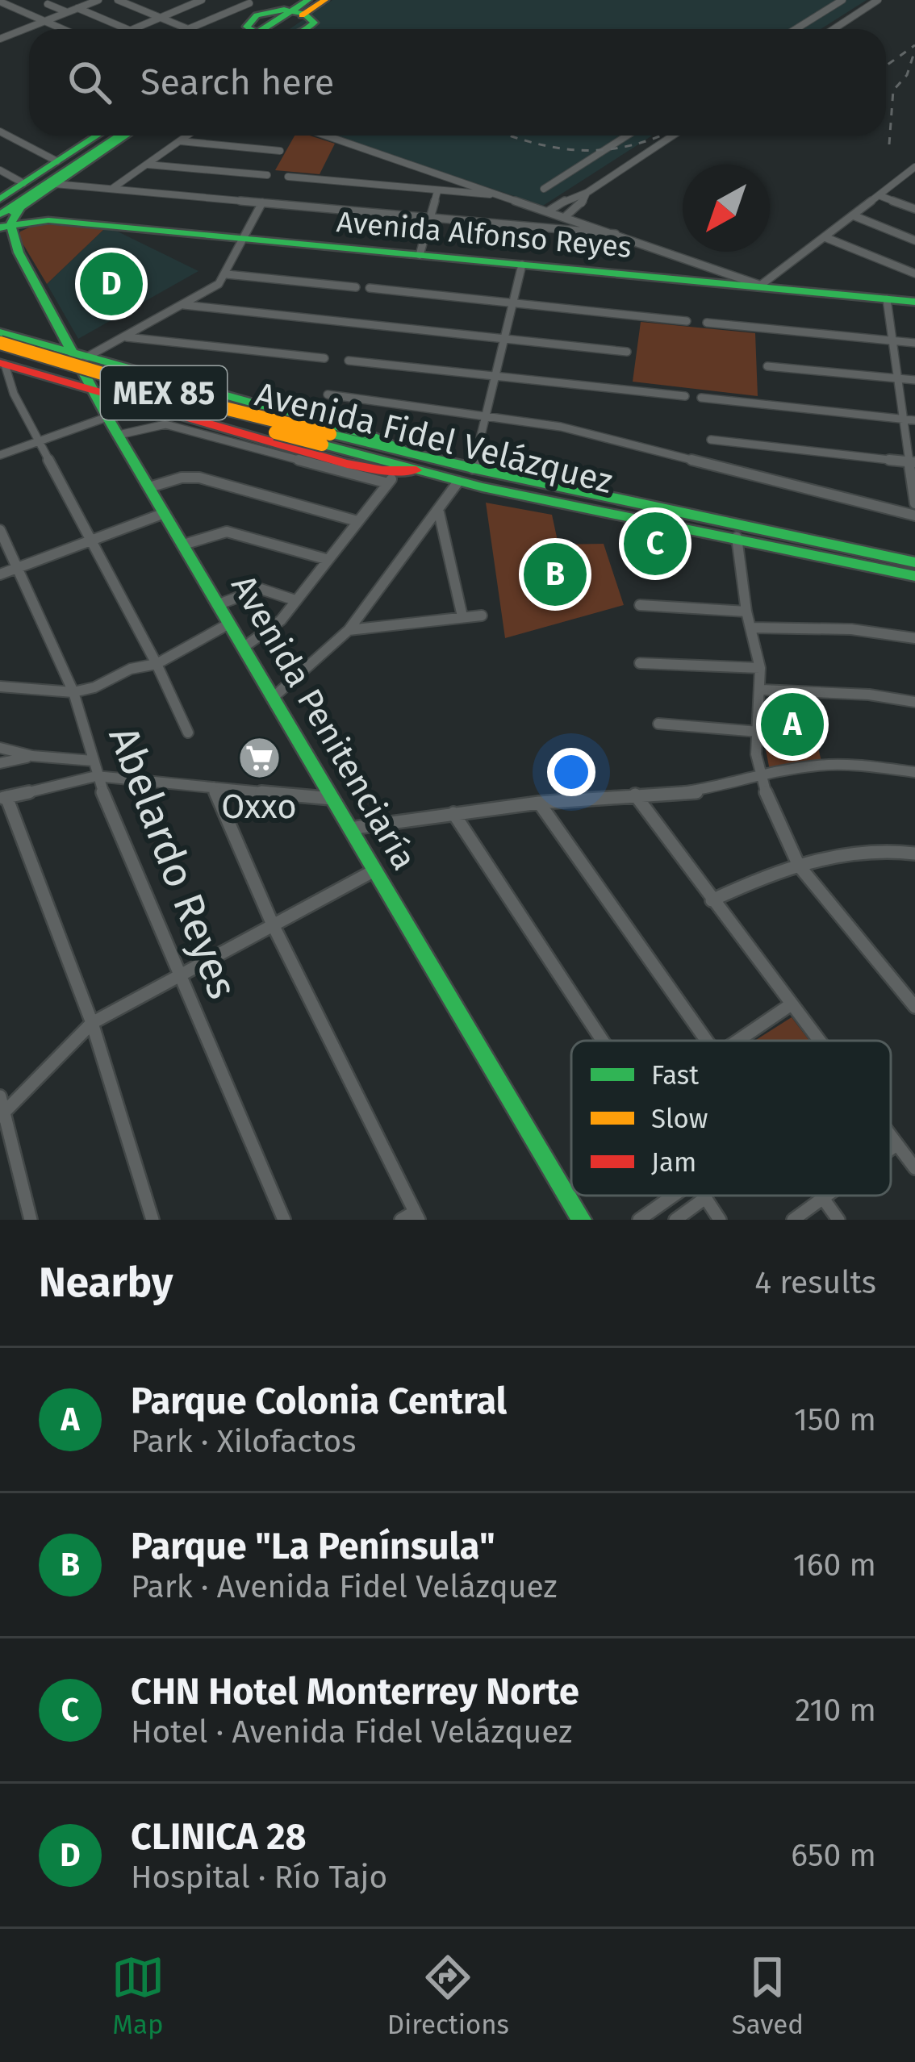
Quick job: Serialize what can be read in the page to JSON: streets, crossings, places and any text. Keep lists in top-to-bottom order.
{
  "streets": {
    "main road": [
      "Avenida Alfonso Reyes",
      "MEX 85",
      "Avenida Fidel Velázquez",
      "Avenida Penitenciaría"
    ],
    "street": ["Abelardo Reyes"]
  },
  "places": {
    "supermarket": ["Oxxo"]
  },
  "legend": ["Fast", "Slow", "Jam"],
  "north": "bottom left",
  "page": {
    "search": "Search here",
    "pins": [
      "D",
      "C",
      "B",
      "A"
    ],
    "heading": ["Nearby", "4 results"],
    "list": [
      {
        "mark": "A",
        "name": "Parque Colonia Central",
        "note": "Park · Xilofactos",
        "value": "150 m"
      },
      {
        "mark": "B",
        "name": "Parque \"La Península\"",
        "note": "Park · Avenida Fidel Velázquez",
        "value": "160 m"
      },
      {
        "mark": "C",
        "name": "CHN Hotel Monterrey Norte",
        "note": "Hotel · Avenida Fidel Velázquez",
        "value": "210 m"
      },
      {
        "mark": "D",
        "name": "CLINICA 28",
        "note": "Hospital · Río Tajo",
        "value": "650 m"
      }
    ],
    "nav": ["Map", "Directions", "Saved"]
  }
}
